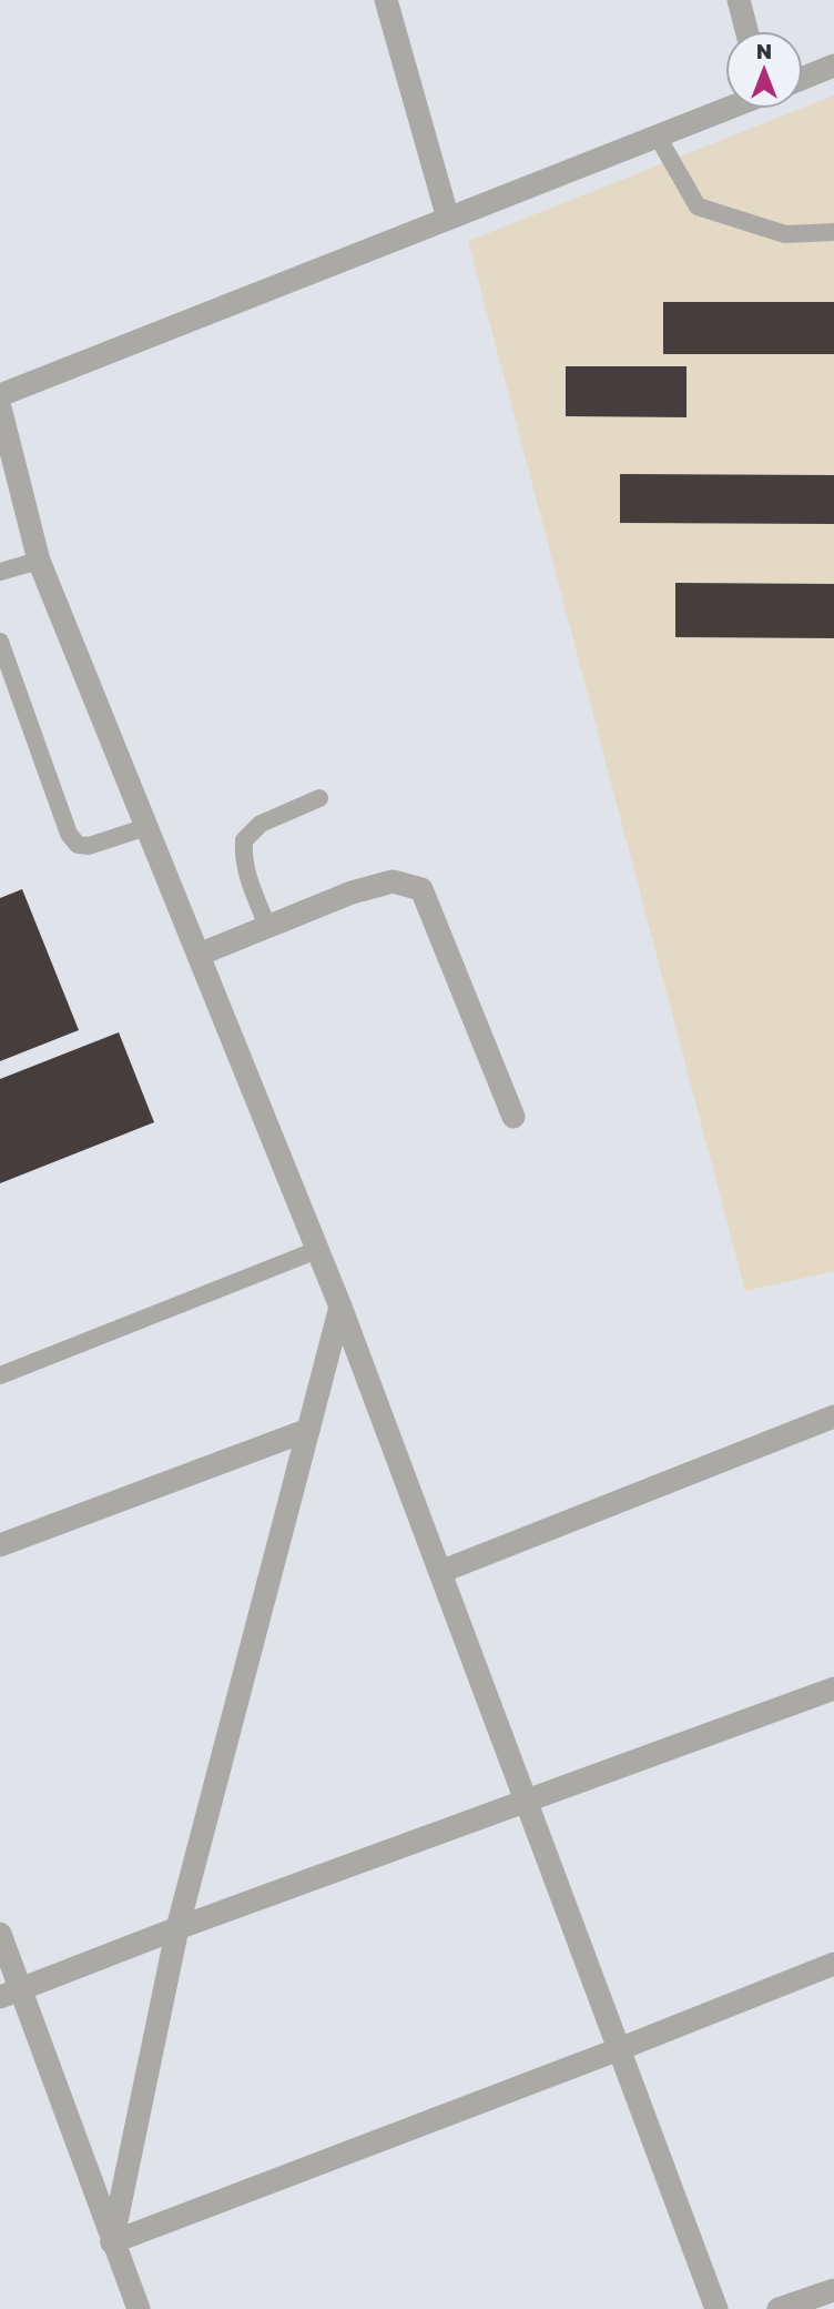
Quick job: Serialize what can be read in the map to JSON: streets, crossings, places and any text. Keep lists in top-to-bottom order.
{
  "north": "top"
}
